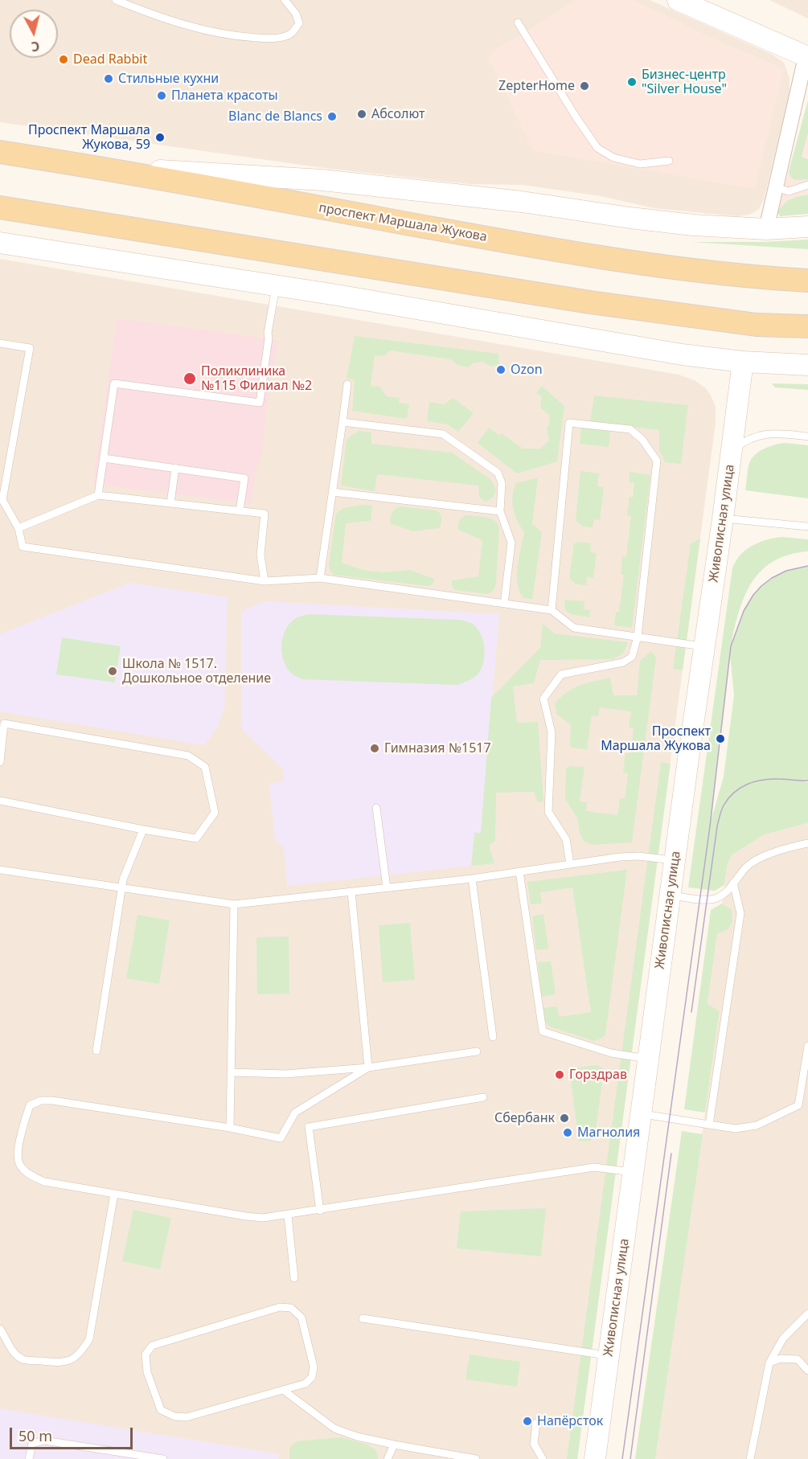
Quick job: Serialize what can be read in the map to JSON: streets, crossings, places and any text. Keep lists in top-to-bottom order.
{
  "streets": {
    "main road": ["проспект Маршала Жукова", "Живописная улица"]
  },
  "places": [
    "Dead Rabbit",
    "Стильные кухни",
    "Бизнес-центр \"Silver House\"",
    "ZepterHome",
    "Планета красоты",
    "Абсолют",
    "Blanc de Blancs",
    "Проспект Маршала Жукова, 59",
    "Ozon",
    "Поликлиника №115 Филиал №2",
    "Школа № 1517. Дошкольное отделение",
    "Проспект Маршала Жукова",
    "Гимназия №1517",
    "Горздрав",
    "Сбербанк",
    "Магнолия",
    "Напёрсток"
  ],
  "scale_bar": "50 m",
  "north": "bottom"
}
